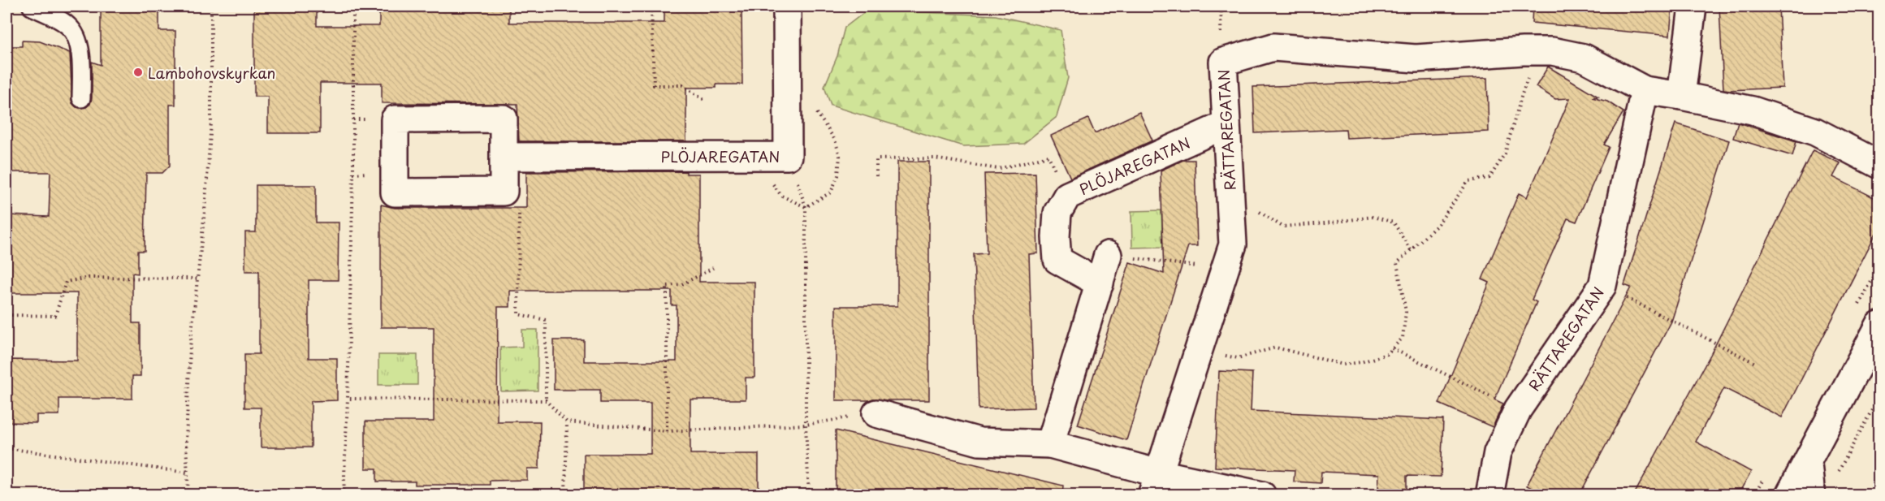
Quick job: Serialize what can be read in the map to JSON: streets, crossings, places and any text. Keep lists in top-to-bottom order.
{
  "streets": {
    "street": ["RÄTTAREGATAN", "PLÖJAREGATAN"]
  },
  "crossings": [
    ["RÄTTAREGATAN", "PLÖJAREGATAN"]
  ],
  "places": ["Lambohovskyrkan"]
}
